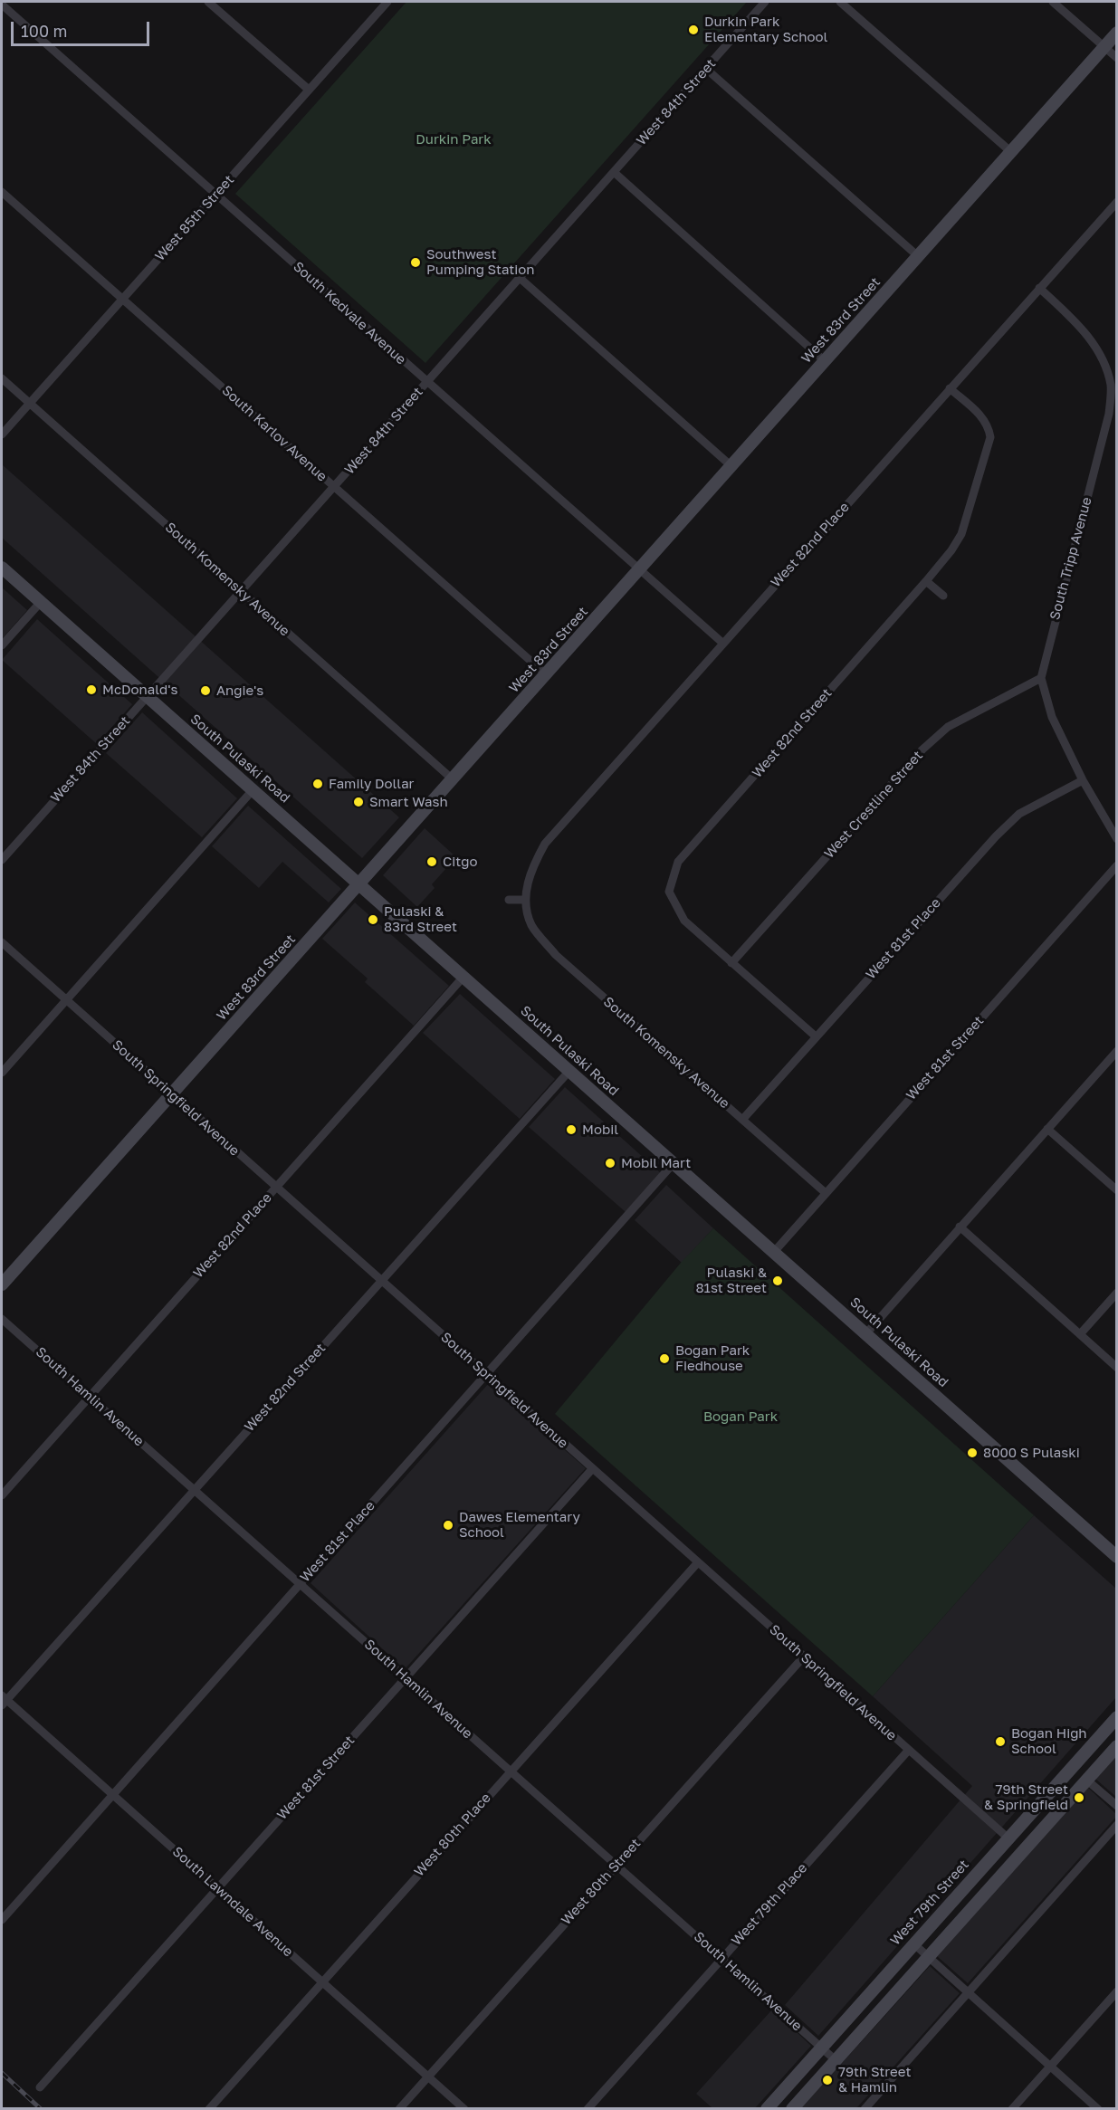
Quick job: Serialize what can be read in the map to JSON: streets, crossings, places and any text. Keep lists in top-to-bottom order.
{
  "streets": {
    "main road": ["West 83rd Street", "South Pulaski Road", "West 79th Street"],
    "street": [
      "West 84th Street",
      "West 85th Street",
      "South Kedvale Avenue",
      "South Karlov Avenue",
      "West 82nd Place",
      "South Tripp Avenue",
      "South Komensky Avenue",
      "West 82nd Street",
      "West Crestline Street",
      "West 81st Place",
      "West 81st Street",
      "South Springfield Avenue",
      "South Hamlin Avenue",
      "West 80th Place",
      "West 80th Street",
      "South Lawndale Avenue",
      "West 79th Place"
    ]
  },
  "crossings": [
    ["West 84th Street", "South Kedvale Avenue"],
    ["West 84th Street", "South Karlov Avenue"],
    ["West 84th Street", "South Komensky Avenue"],
    ["West 84th Street", "South Pulaski Road"],
    ["West 85th Street", "South Kedvale Avenue"],
    ["West 85th Street", "South Karlov Avenue"],
    ["West 85th Street", "South Komensky Avenue"],
    ["South Kedvale Avenue", "West 83rd Street"],
    ["South Kedvale Avenue", "West 82nd Place"],
    ["West 83rd Street", "South Karlov Avenue"],
    ["West 83rd Street", "South Komensky Avenue"],
    ["West 83rd Street", "South Pulaski Road"],
    ["West 83rd Street", "South Springfield Avenue"],
    ["West 82nd Place", "South Tripp Avenue"],
    ["West 82nd Place", "South Komensky Avenue"],
    ["West 82nd Place", "West 82nd Street"],
    ["West 82nd Place", "South Pulaski Road"],
    ["West 82nd Place", "South Springfield Avenue"],
    ["West 82nd Place", "South Hamlin Avenue"],
    ["South Tripp Avenue", "West Crestline Street"],
    ["South Tripp Avenue", "West 81st Place"],
    ["South Komensky Avenue", "West 81st Place"],
    ["South Komensky Avenue", "West 81st Street"],
    ["West 82nd Street", "South Pulaski Road"],
    ["West 82nd Street", "South Springfield Avenue"],
    ["West 82nd Street", "South Hamlin Avenue"],
    ["West 82nd Street", "South Lawndale Avenue"],
    ["South Pulaski Road", "West 81st Place"],
    ["South Pulaski Road", "West 81st Street"],
    ["West 81st Place", "South Springfield Avenue"],
    ["West 81st Place", "South Hamlin Avenue"],
    ["West 81st Place", "South Lawndale Avenue"],
    ["West 81st Street", "South Springfield Avenue"],
    ["West 81st Street", "South Hamlin Avenue"],
    ["West 81st Street", "South Lawndale Avenue"],
    ["South Springfield Avenue", "West 80th Place"],
    ["South Springfield Avenue", "West 80th Street"],
    ["South Springfield Avenue", "West 79th Street"],
    ["South Springfield Avenue", "West 79th Place"],
    ["South Hamlin Avenue", "West 80th Place"],
    ["South Hamlin Avenue", "West 80th Street"],
    ["South Hamlin Avenue", "West 79th Street"],
    ["South Hamlin Avenue", "West 79th Place"],
    ["West 80th Place", "South Lawndale Avenue"],
    ["West 80th Street", "South Lawndale Avenue"]
  ],
  "parks": ["Durkin Park", "Bogan Park"],
  "places": [
    "Durkin Park Elementary School",
    "Southwest Pumping Station",
    "McDonald's",
    "Angie's",
    "Family Dollar",
    "Smart Wash",
    "Citgo",
    "Pulaski & 83rd Street",
    "Mobil",
    "Mobil Mart",
    "Pulaski & 81st Street",
    "Bogan Park Fiedhouse",
    "8000 S Pulaski",
    "Dawes Elementary School",
    "Bogan High School",
    "79th Street & Springfield",
    "79th Street & Hamlin"
  ],
  "scale_bar": "100 m"
}
